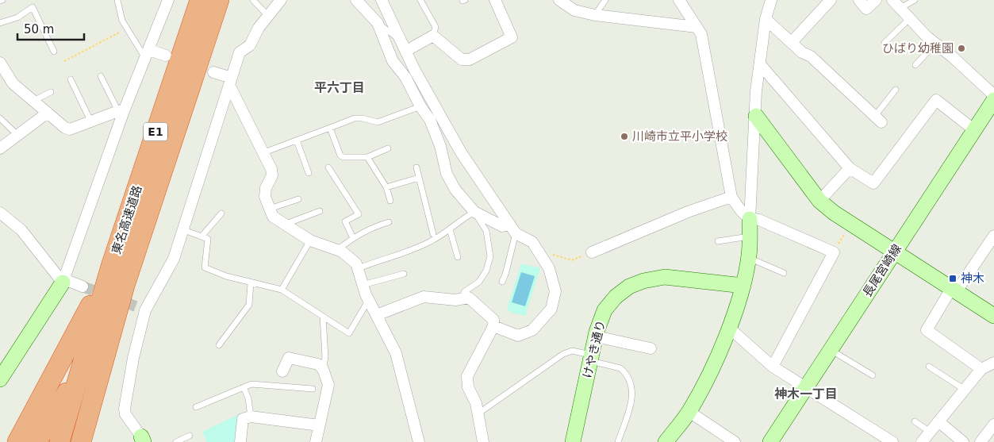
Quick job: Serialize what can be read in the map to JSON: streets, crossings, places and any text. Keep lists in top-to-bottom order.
{
  "streets": {
    "highway": ["E1", "東名高速道路"],
    "street": ["長尾宮崎線", "けやき通り"]
  },
  "crossings": [
    ["E1", "東名高速道路"]
  ],
  "districts": ["平六丁目", "神木一丁目"],
  "places": {
    "other": ["ひばり幼稚園", "川崎市立平小学校"],
    "transit": ["神木"]
  },
  "scale_bar": "50 m"
}
